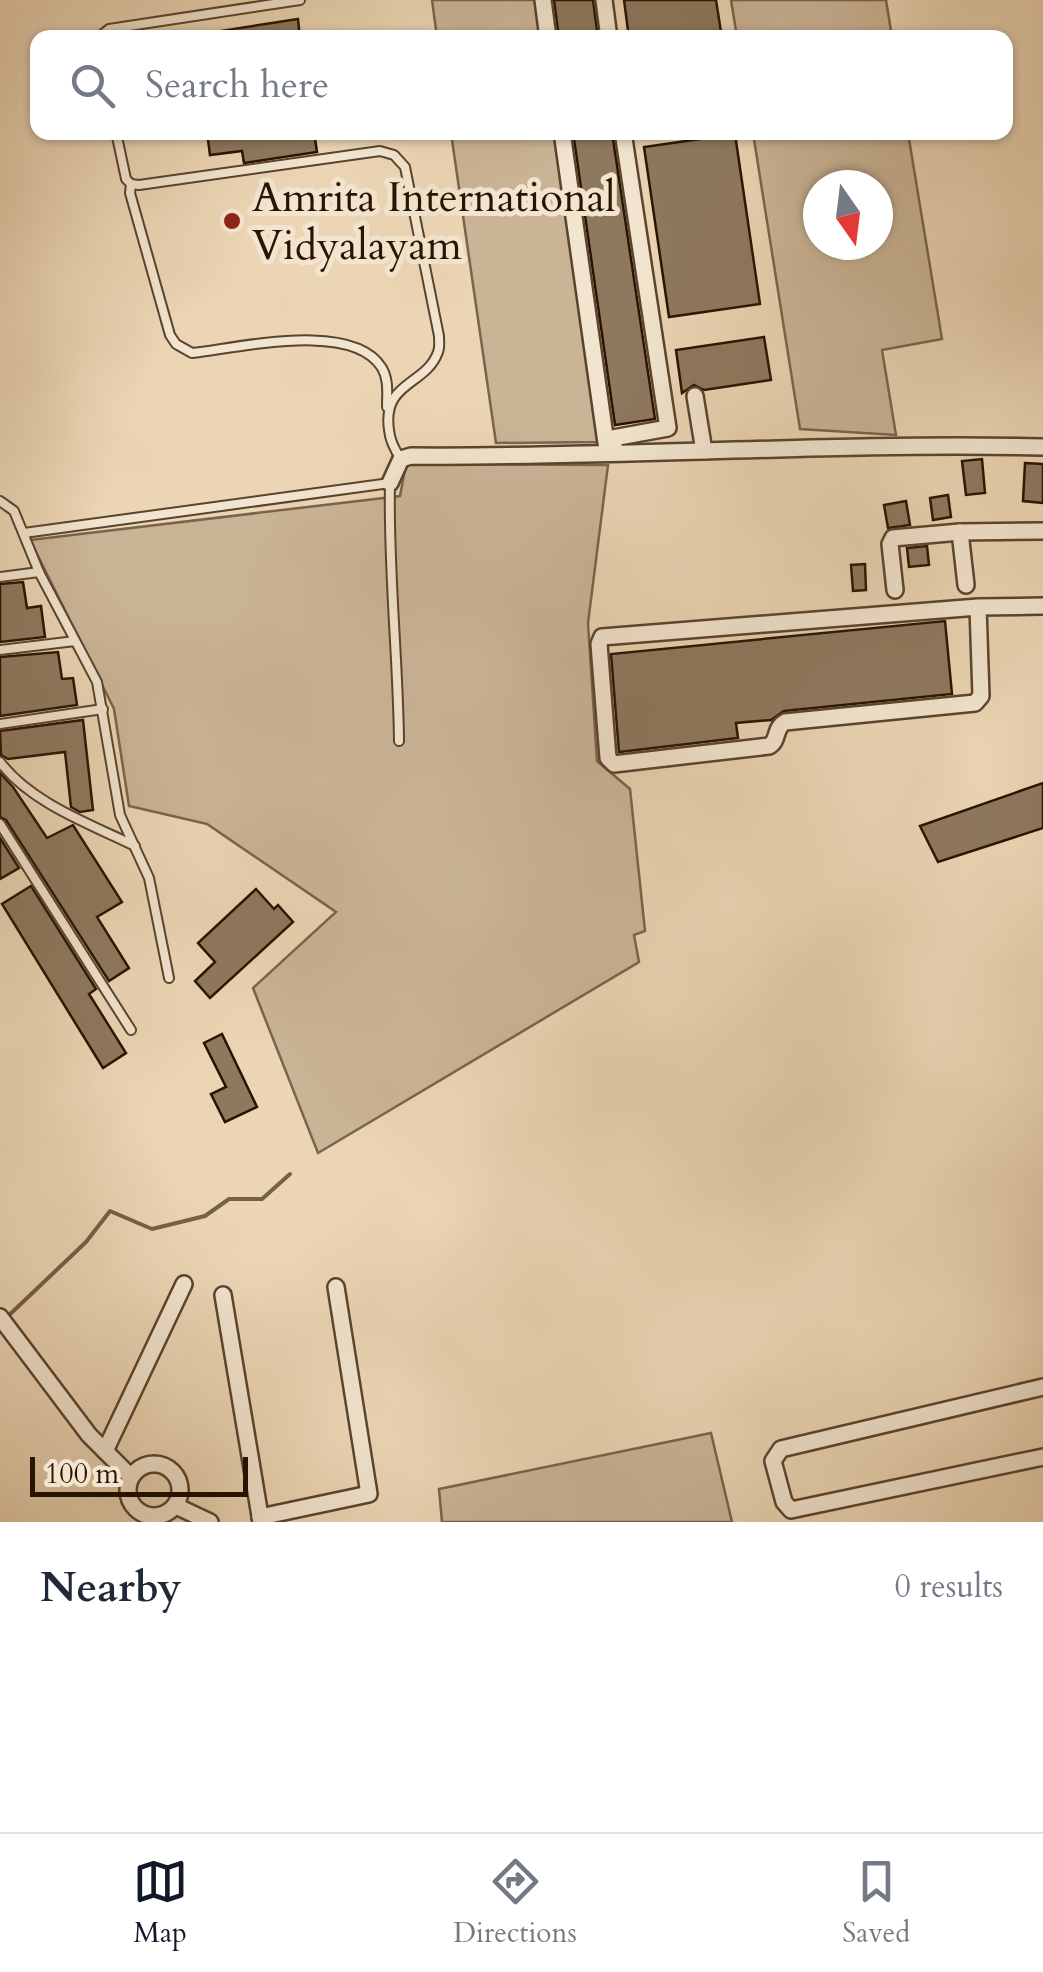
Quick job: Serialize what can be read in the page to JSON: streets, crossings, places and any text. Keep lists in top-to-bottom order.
{
  "places": ["Amrita International Vidyalayam"],
  "scale_bar": "100 m",
  "north": "bottom",
  "page": {
    "search": "Search here",
    "scale": "100 m",
    "heading": ["Nearby", "0 results"],
    "nav": ["Map", "Directions", "Saved"]
  }
}
